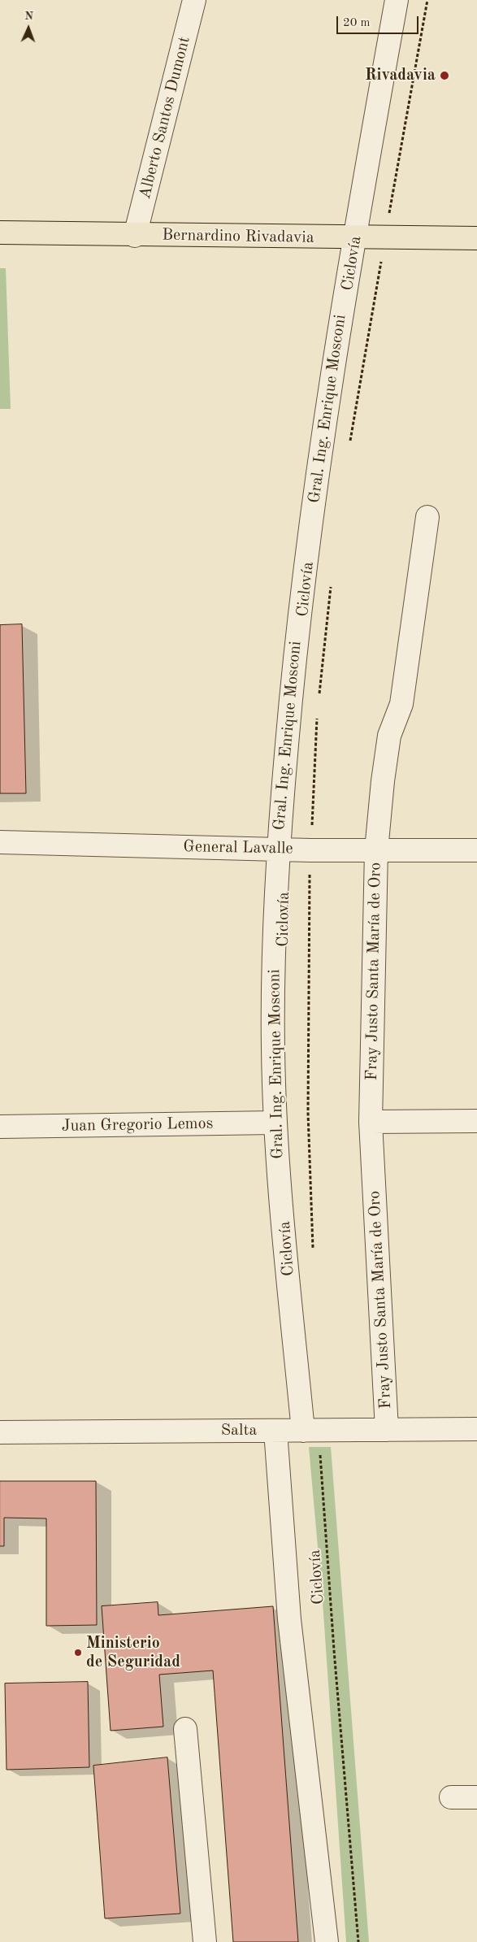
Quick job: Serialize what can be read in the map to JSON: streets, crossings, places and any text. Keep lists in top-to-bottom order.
{
  "streets": {
    "main road": ["Bernardino Rivadavia"],
    "street": [
      "Alberto Santos Dumont",
      "Gral. Ing. Enrique Mosconi",
      "General Lavalle",
      "Fray Justo Santa María de Oro",
      "Juan Gregorio Lemos",
      "Salta"
    ],
    "path": ["Ciclovía"]
  },
  "crossings": [
    ["Alberto Santos Dumont", "Bernardino Rivadavia"],
    ["Bernardino Rivadavia", "Gral. Ing. Enrique Mosconi"],
    ["Ciclovía", "Gral. Ing. Enrique Mosconi"],
    ["Ciclovía", "Salta"],
    ["Gral. Ing. Enrique Mosconi", "General Lavalle"],
    ["Gral. Ing. Enrique Mosconi", "Juan Gregorio Lemos"],
    ["Gral. Ing. Enrique Mosconi", "Salta"],
    ["General Lavalle", "Fray Justo Santa María de Oro"],
    ["Fray Justo Santa María de Oro", "Salta"]
  ],
  "places": ["Rivadavia", "Ministerio de Seguridad"],
  "scale_bar": "20 m",
  "north": "top"
}
